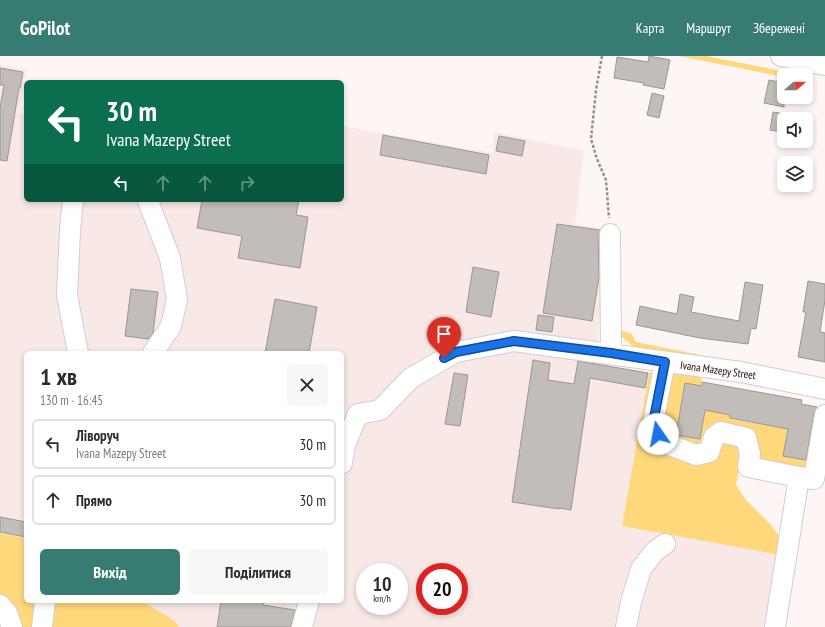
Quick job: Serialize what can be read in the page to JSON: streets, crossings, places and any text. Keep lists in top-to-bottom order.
{
  "streets": {
    "street": ["Ivana Mazepy Street"]
  },
  "north": "right",
  "page": {
    "header": "GoPilot",
    "nav": ["Карта", "Маршрут", "Збережені"],
    "turn": ["30 m", "Ivana Mazepy Street"],
    "heading": ["1 хв", "130 m · 16:45"],
    "list": [
      {
        "name": "Ліворуч",
        "note": "Ivana Mazepy Street",
        "value": "30 m"
      },
      {
        "name": "Прямо",
        "value": "30 m"
      }
    ],
    "buttons": ["Вихід", "Поділитися"],
    "speed": "10 km/h",
    "limit": "20"
  }
}
